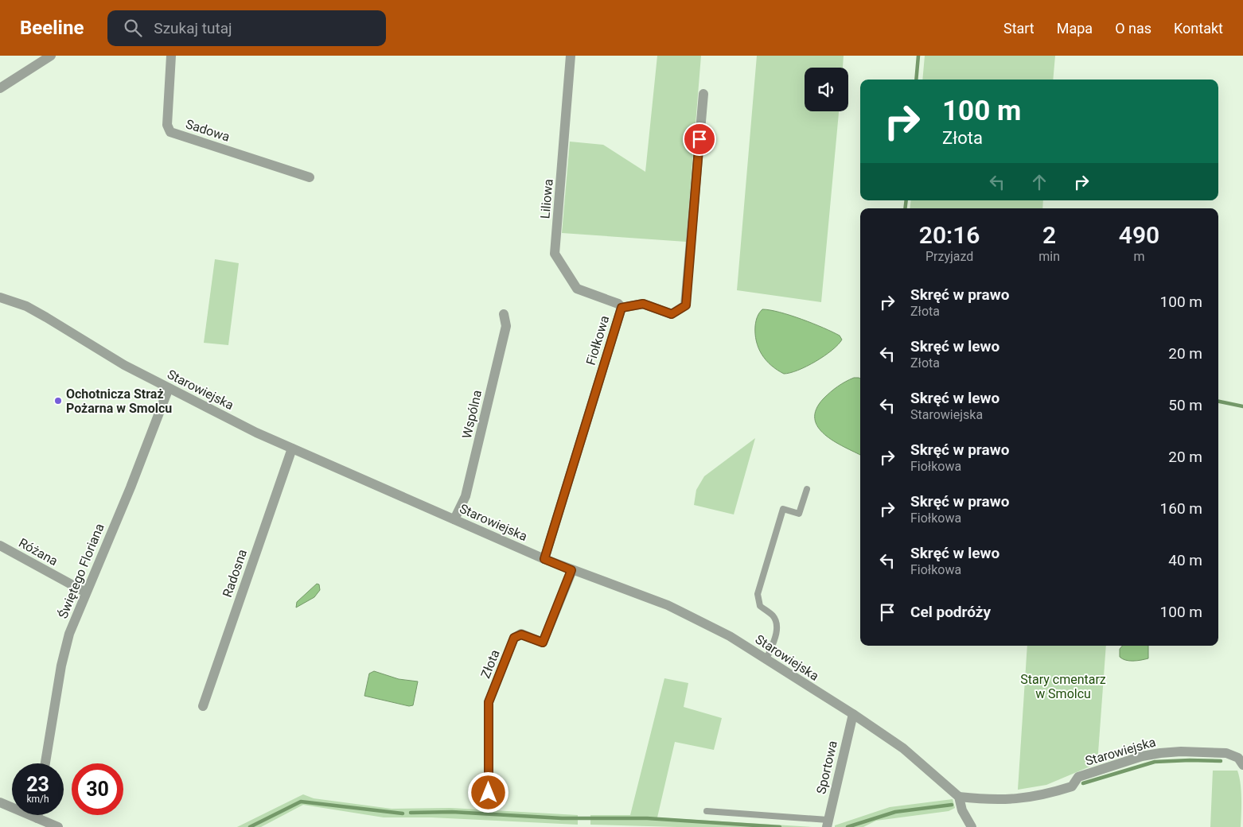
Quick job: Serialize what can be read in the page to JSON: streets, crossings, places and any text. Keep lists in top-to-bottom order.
{
  "streets": {
    "street": [
      "Sadowa",
      "Liliowa",
      "Fiołkowa",
      "Starowiejska",
      "Wspólna",
      "Różana",
      "Świętego Floriana",
      "Radosna",
      "Złota",
      "Sportowa"
    ]
  },
  "crossings": [
    ["Liliowa", "Fiołkowa"],
    ["Fiołkowa", "Starowiejska"],
    ["Starowiejska", "Wspólna"],
    ["Starowiejska", "Świętego Floriana"],
    ["Starowiejska", "Radosna"],
    ["Starowiejska", "Złota"],
    ["Starowiejska", "Sportowa"],
    ["Różana", "Świętego Floriana"]
  ],
  "parks": ["Stary cmentarz w Smolcu"],
  "places": ["Ochotnicza Straż Pożarna w Smolcu"],
  "page": {
    "header": "Beeline",
    "search": "Szukaj tutaj",
    "nav": [
      "Start",
      "Mapa",
      "O nas",
      "Kontakt"
    ],
    "turn": ["100 m", "Złota"],
    "eta": [
      "20:16",
      "Przyjazd",
      "2",
      "min",
      "490",
      "m"
    ],
    "list": [
      {
        "name": "Skręć w prawo",
        "note": "Złota",
        "value": "100 m"
      },
      {
        "name": "Skręć w lewo",
        "note": "Złota",
        "value": "20 m"
      },
      {
        "name": "Skręć w lewo",
        "note": "Starowiejska",
        "value": "50 m"
      },
      {
        "name": "Skręć w prawo",
        "note": "Fiołkowa",
        "value": "20 m"
      },
      {
        "name": "Skręć w prawo",
        "note": "Fiołkowa",
        "value": "160 m"
      },
      {
        "name": "Skręć w lewo",
        "note": "Fiołkowa",
        "value": "40 m"
      },
      {
        "name": "Cel podróży",
        "value": "100 m"
      }
    ],
    "speed": "23 km/h",
    "limit": "30"
  }
}
